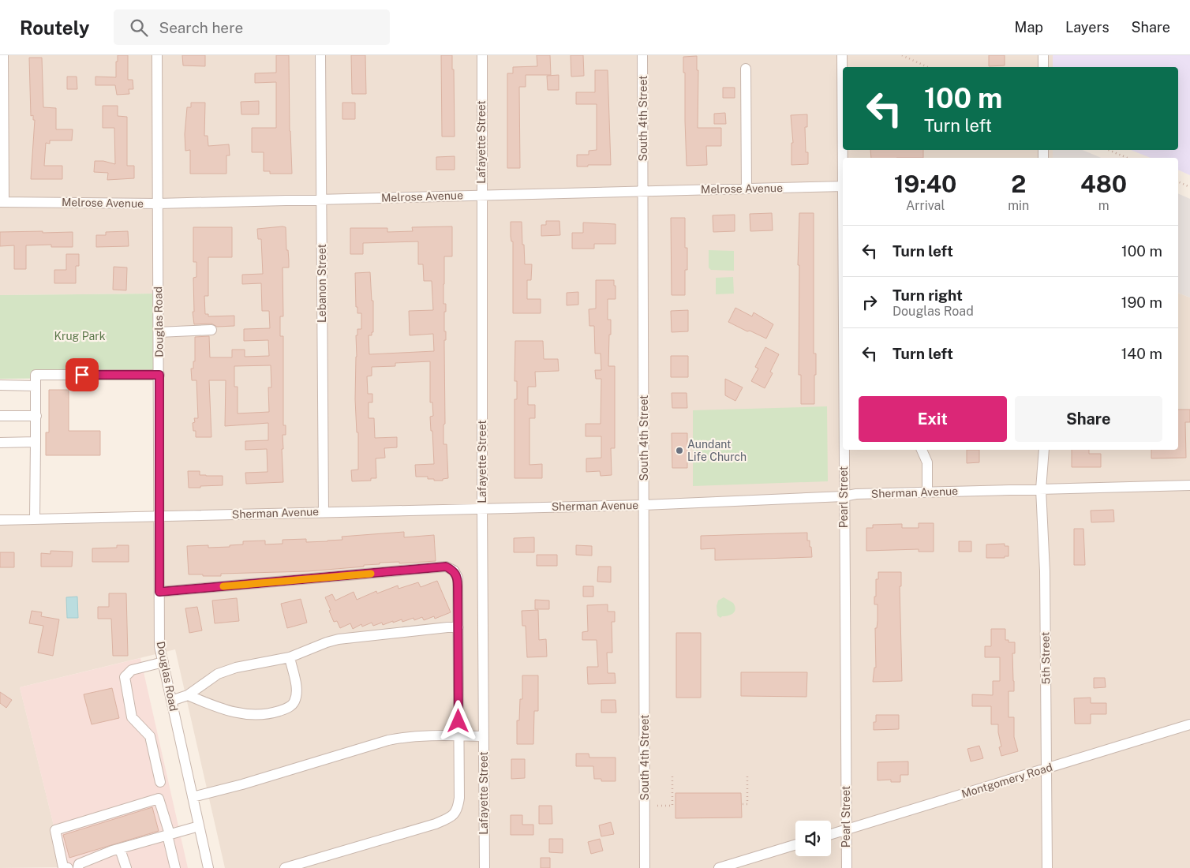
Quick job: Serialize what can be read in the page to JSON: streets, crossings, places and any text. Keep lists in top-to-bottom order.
{
  "streets": {
    "street": [
      "South 4th Street",
      "Lafayette Street",
      "Melrose Avenue",
      "Lebanon Street",
      "Douglas Road",
      "Sherman Avenue",
      "Pearl Street",
      "5th Street",
      "Montgomery Road"
    ]
  },
  "crossings": [
    ["South 4th Street", "Melrose Avenue"],
    ["South 4th Street", "Sherman Avenue"],
    ["Lafayette Street", "Melrose Avenue"],
    ["Lafayette Street", "Sherman Avenue"],
    ["Melrose Avenue", "Lebanon Street"],
    ["Melrose Avenue", "Douglas Road"],
    ["Lebanon Street", "Sherman Avenue"],
    ["Douglas Road", "Sherman Avenue"],
    ["Sherman Avenue", "Pearl Street"],
    ["Sherman Avenue", "5th Street"],
    ["Pearl Street", "Montgomery Road"],
    ["5th Street", "Montgomery Road"]
  ],
  "parks": ["Krug Park"],
  "places": ["Aundant Life Church"],
  "page": {
    "header": "Routely",
    "search": "Search here",
    "nav": ["Map", "Layers", "Share"],
    "turn": ["100 m", "Turn left"],
    "eta": [
      "19:40",
      "Arrival",
      "2",
      "min",
      "480",
      "m"
    ],
    "list": [
      {
        "name": "Turn left",
        "value": "100 m"
      },
      {
        "name": "Turn right",
        "note": "Douglas Road",
        "value": "190 m"
      },
      {
        "name": "Turn left",
        "value": "140 m"
      }
    ],
    "buttons": ["Exit", "Share"]
  }
}
